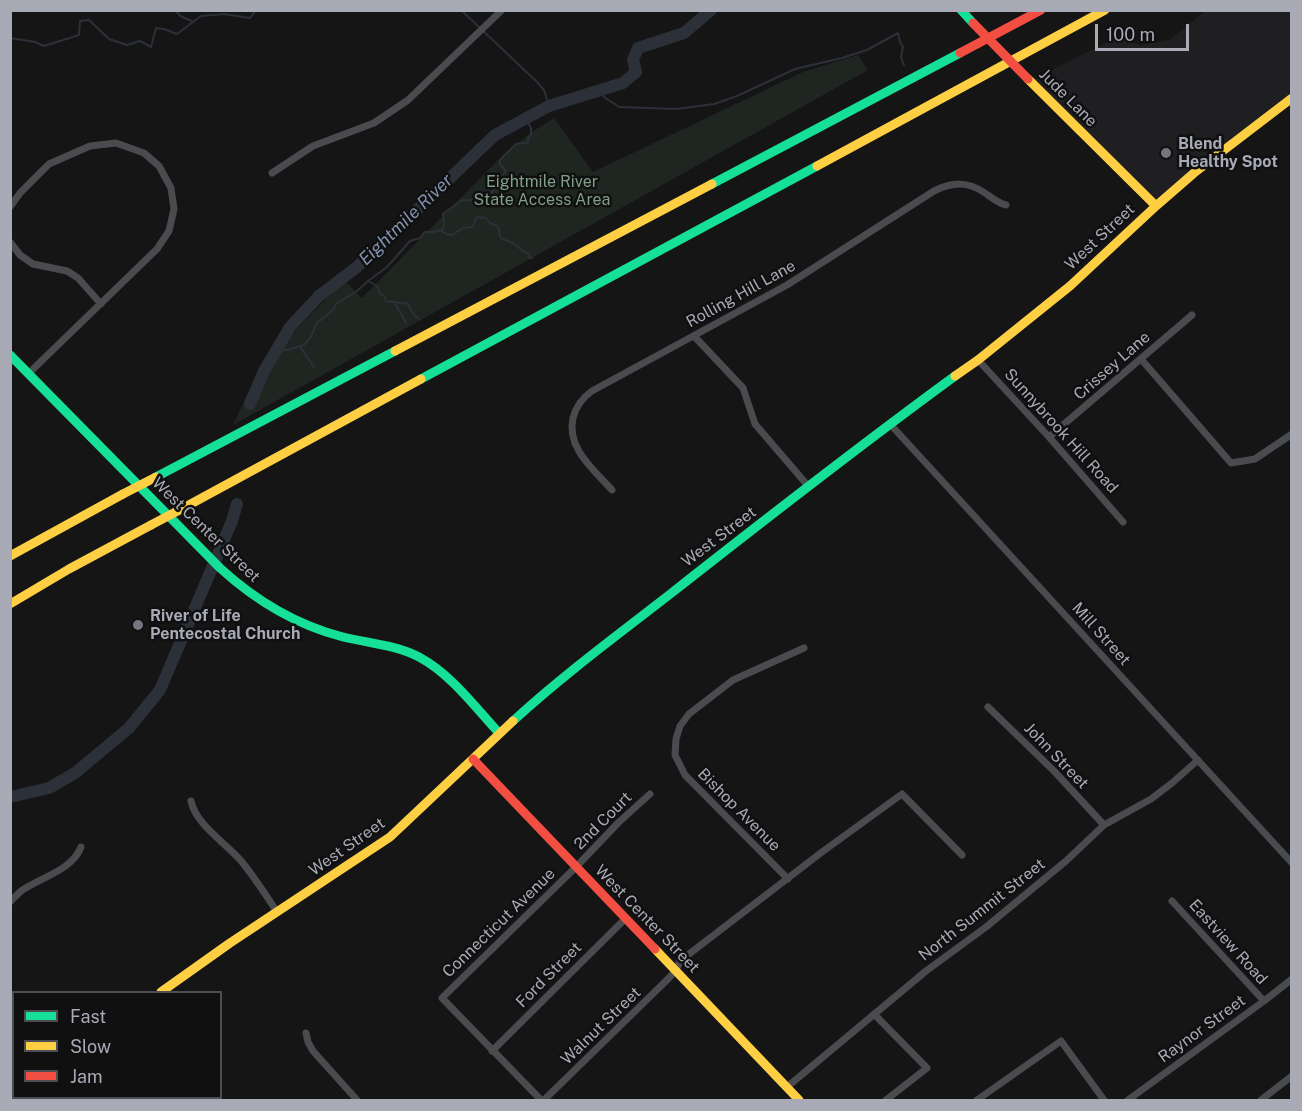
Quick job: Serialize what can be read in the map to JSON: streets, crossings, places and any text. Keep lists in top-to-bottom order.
{
  "streets": {
    "main road": ["Jude Lane", "West Street", "West Center Street"],
    "street": [
      "Rolling Hill Lane",
      "Crissey Lane",
      "Sunnybrook Hill Road",
      "Mill Street",
      "John Street",
      "Bishop Avenue",
      "2nd Court",
      "North Summit Street",
      "Connecticut Avenue",
      "Eastview Road",
      "Ford Street",
      "Walnut Street",
      "Raynor Street"
    ]
  },
  "crossings": [
    ["Jude Lane", "West Street"],
    ["West Street", "Sunnybrook Hill Road"],
    ["West Street", "West Center Street"],
    ["West Street", "Mill Street"],
    ["Crissey Lane", "Sunnybrook Hill Road"],
    ["West Center Street", "2nd Court"],
    ["West Center Street", "North Summit Street"],
    ["West Center Street", "Connecticut Avenue"],
    ["West Center Street", "Ford Street"],
    ["West Center Street", "Walnut Street"],
    ["Mill Street", "North Summit Street"],
    ["John Street", "North Summit Street"],
    ["Bishop Avenue", "Walnut Street"],
    ["2nd Court", "Connecticut Avenue"],
    ["Connecticut Avenue", "Ford Street"],
    ["Eastview Road", "Raynor Street"]
  ],
  "water": ["Eightmile River"],
  "parks": ["Eightmile River State Access Area"],
  "places": ["Blend Healthy Spot", "River of Life Pentecostal Church"],
  "legend": ["Fast", "Slow", "Jam"],
  "scale_bar": "100 m"
}
